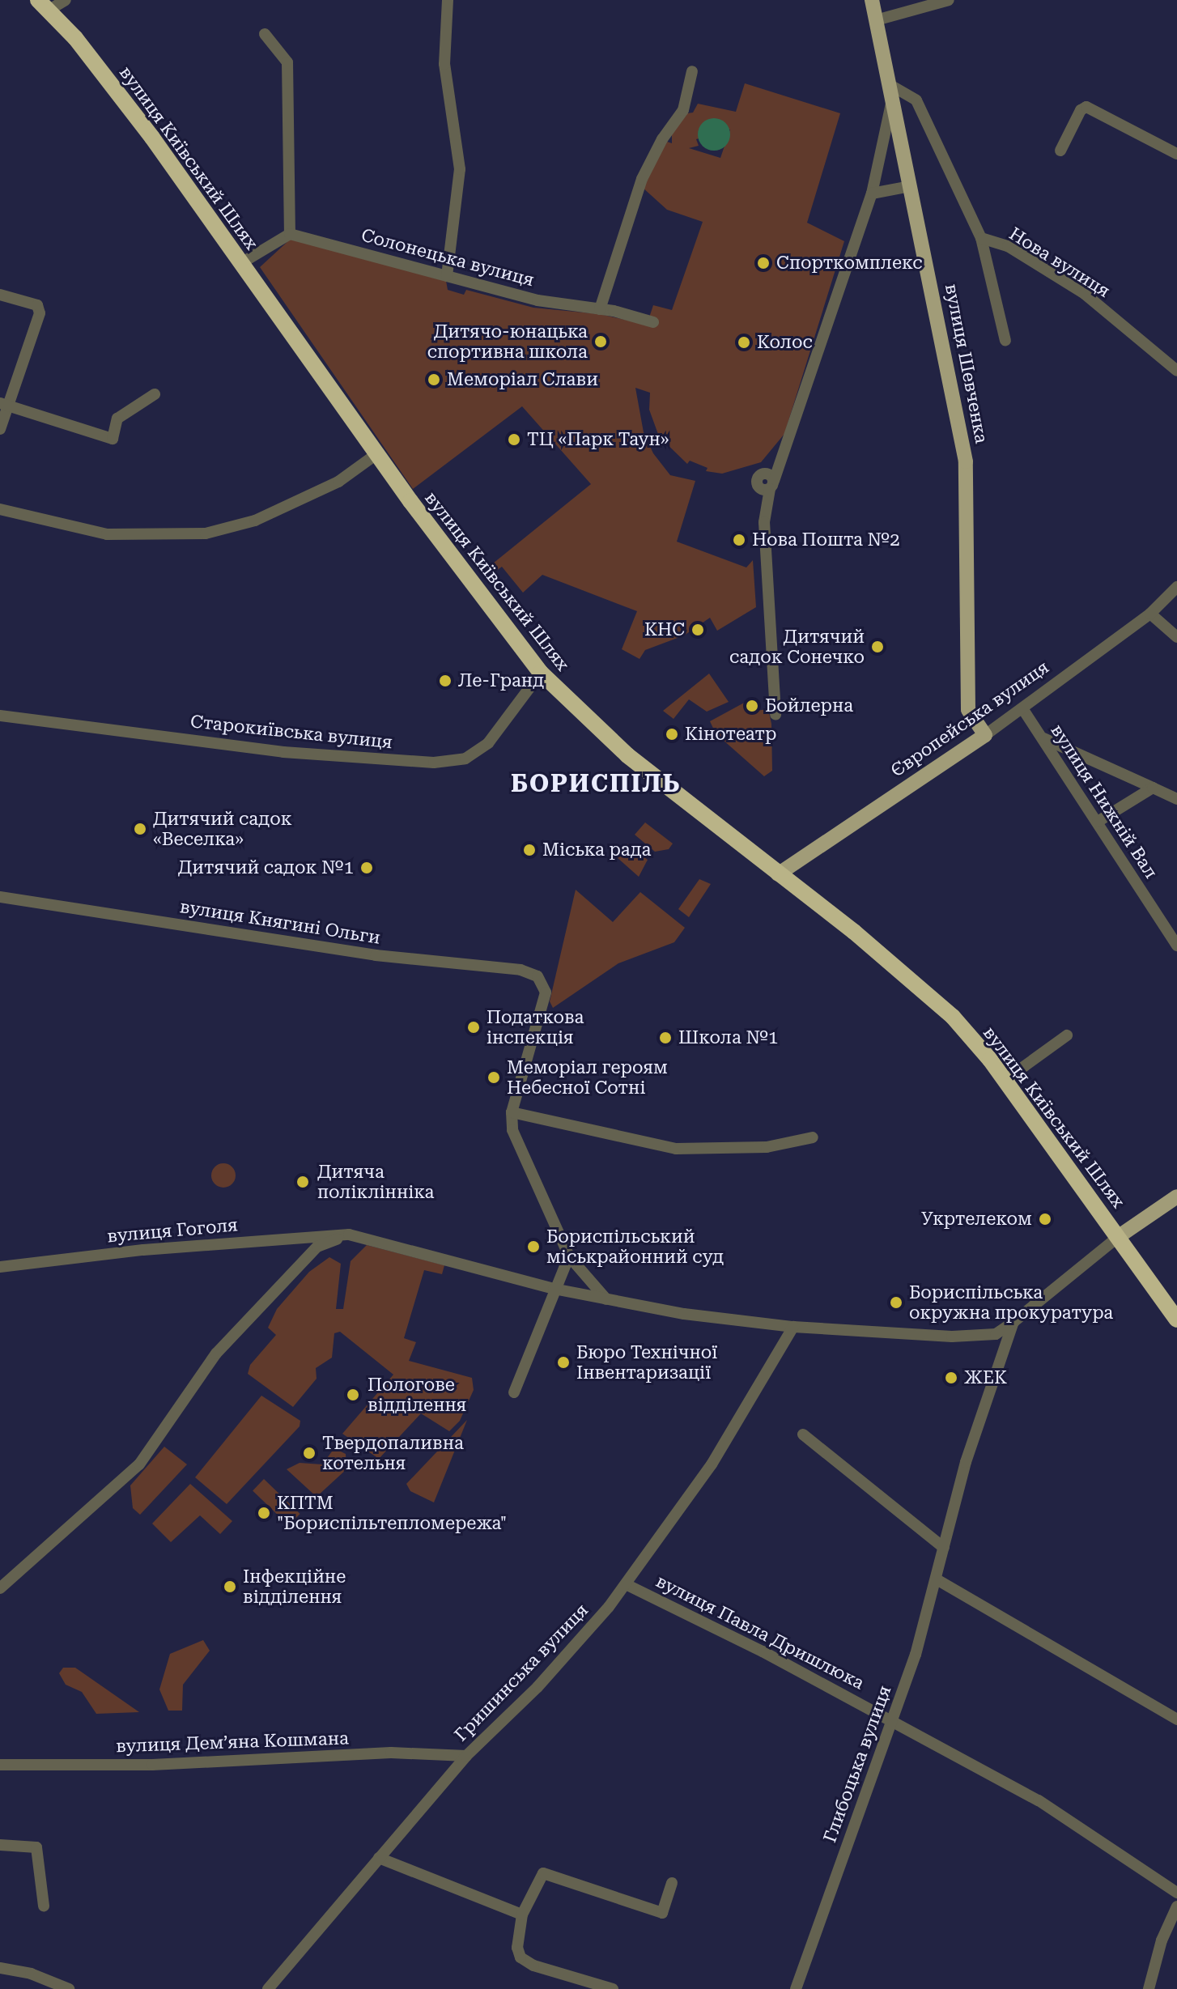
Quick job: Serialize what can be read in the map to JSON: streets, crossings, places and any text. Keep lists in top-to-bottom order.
{
  "streets": {
    "highway": ["вулиця Київський Шлях"],
    "main road": ["вулиця Шевченка", "Європейська вулиця"],
    "street": [
      "Солонецька вулиця",
      "Нова вулиця",
      "Старокиївська вулиця",
      "вулиця Нижній Вал",
      "вулиця Княгині Ольги",
      "вулиця Гоголя",
      "вулиця Павла Дришлюка",
      "Гришинська вулиця",
      "вулиця Демʼяна Кошмана",
      "Глибоцька вулиця"
    ]
  },
  "crossings": [
    ["вулиця Київський Шлях", "Європейська вулиця"],
    ["вулиця Київський Шлях", "Старокиївська вулиця"],
    ["вулиця Шевченка", "Європейська вулиця"],
    ["Європейська вулиця", "вулиця Нижній Вал"],
    ["вулиця Гоголя", "Гришинська вулиця"],
    ["вулиця Гоголя", "Глибоцька вулиця"],
    ["вулиця Павла Дришлюка", "Гришинська вулиця"],
    ["вулиця Павла Дришлюка", "Глибоцька вулиця"],
    ["Гришинська вулиця", "вулиця Демʼяна Кошмана"]
  ],
  "districts": ["БОРИСПІЛЬ"],
  "places": [
    "Спорткомплекс",
    "Дитячо-юнацька спортивна школа",
    "Колос",
    "Mеморіал Слави",
    "ТЦ «Парк Таун»",
    "Нова Пошта №2",
    "КНС",
    "Дитячий садок Сонечко",
    "Ле-Гранд",
    "Бойлерна",
    "Кінотеатр",
    "Дитячий садок «Веселка»",
    "Міська рада",
    "Дитячий садок №1",
    "Податкова інспекція",
    "Школа №1",
    "Меморіал героям Небесної Сотні",
    "Дитяча поліклінніка",
    "Укртелеком",
    "Бориспільський міськрайонний суд",
    "Бориспільська окружна прокуратура",
    "Бюро Технічної Інвентаризації",
    "ЖЕК",
    "Пологове відділення",
    "Твердопаливна котельня",
    "КПТМ \"Бориспільтепломережа\"",
    "Інфекційне відділення"
  ]
}
